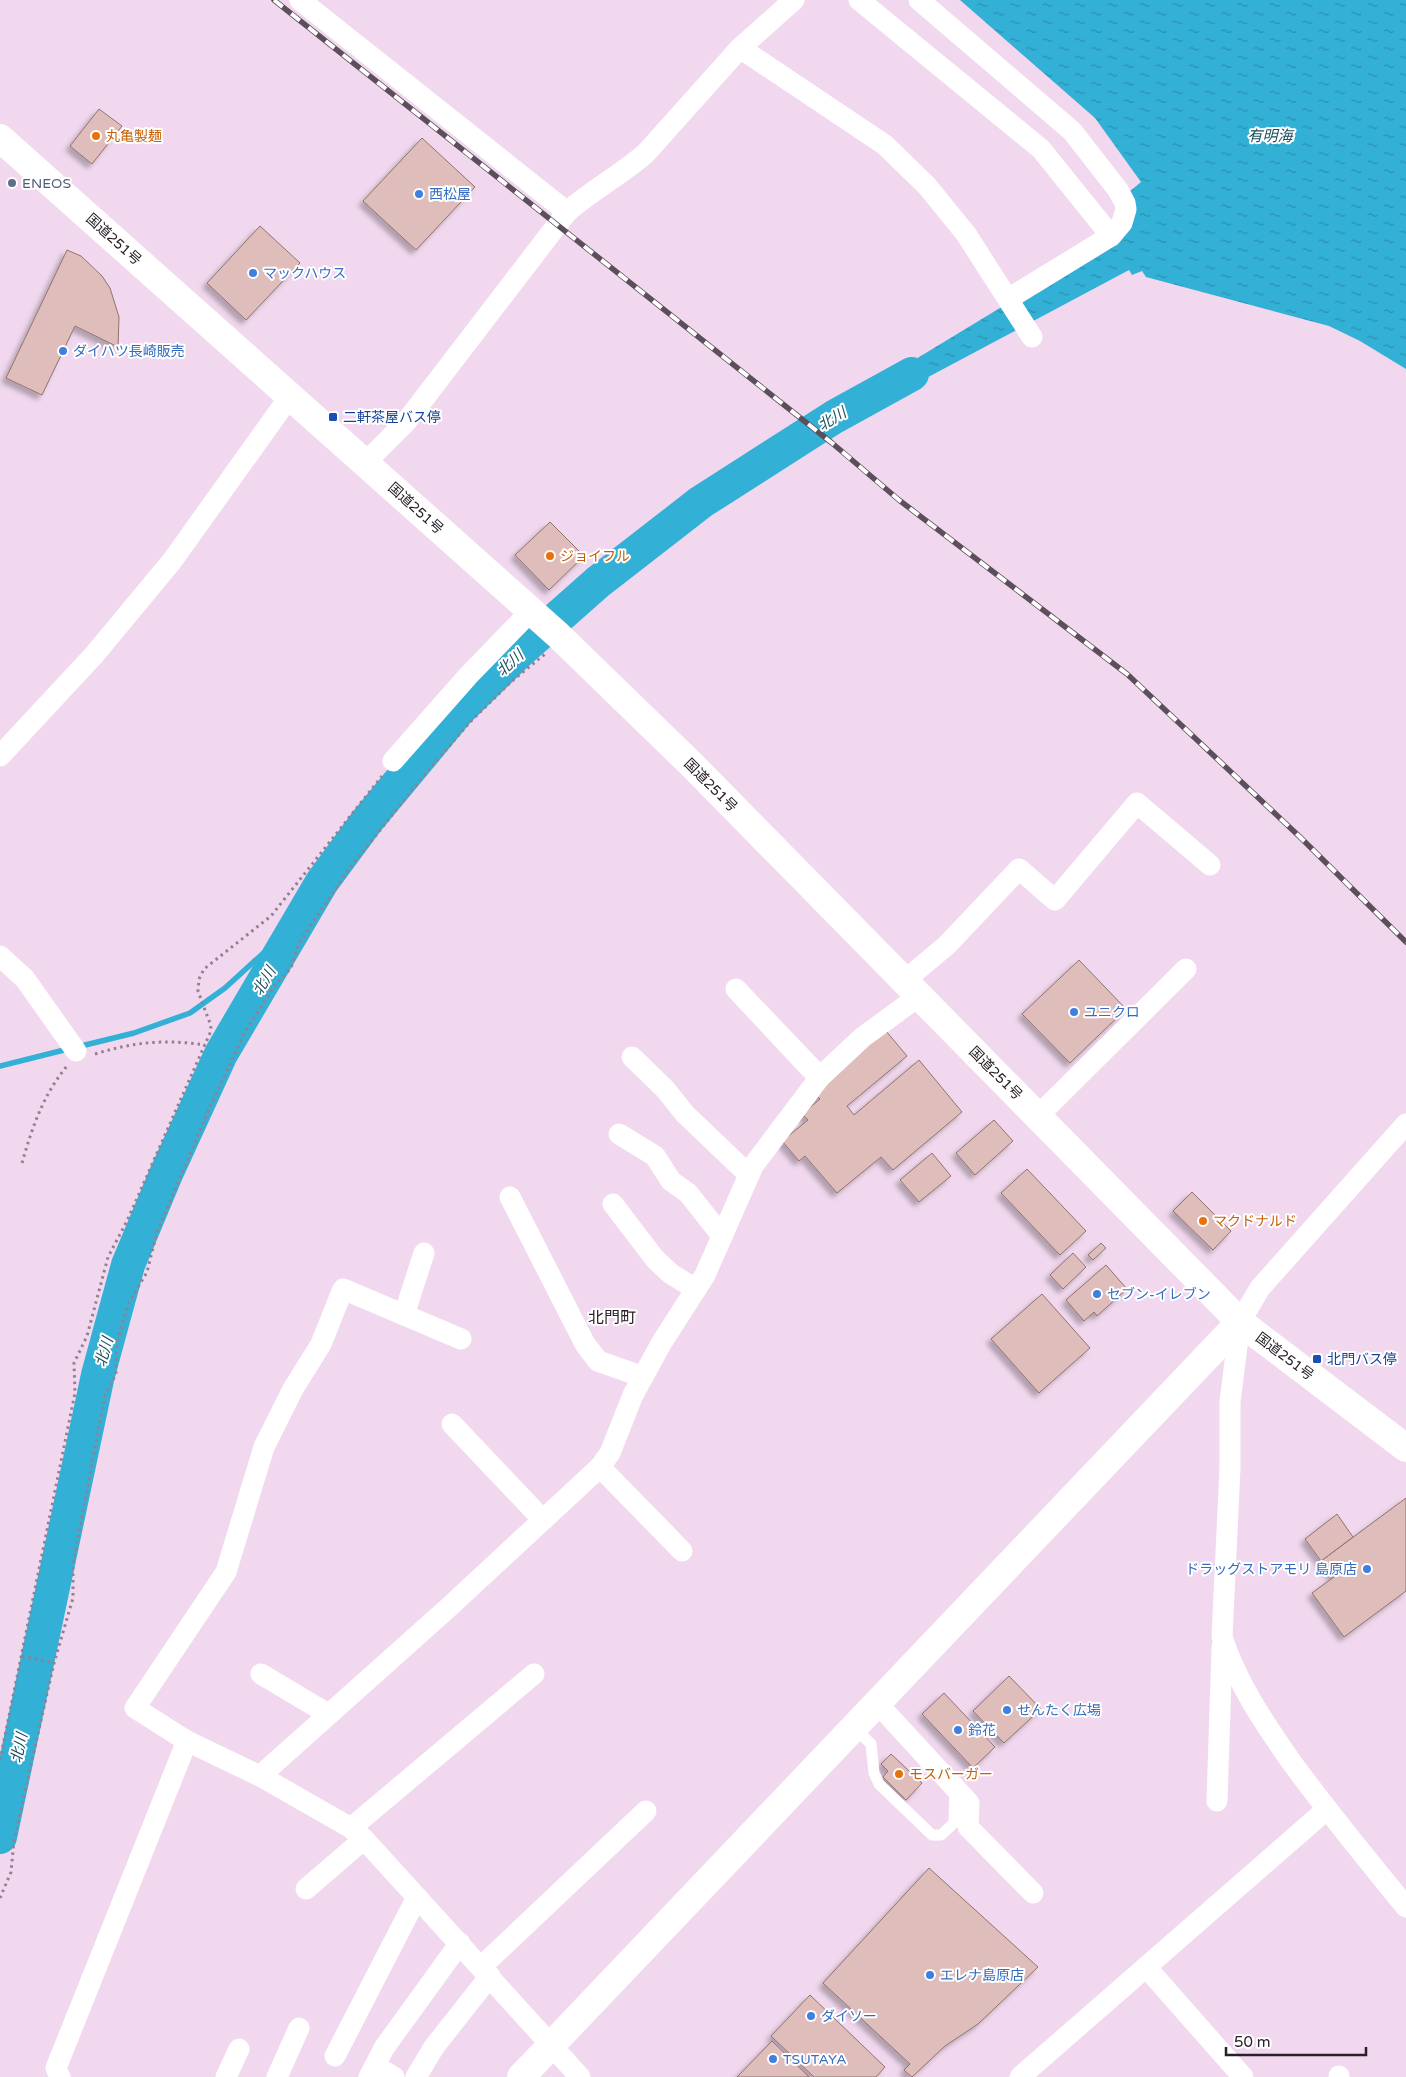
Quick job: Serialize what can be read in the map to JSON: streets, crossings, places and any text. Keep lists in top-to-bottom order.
{
  "streets": {
    "main road": ["国道251号"]
  },
  "districts": ["北門町"],
  "water": ["有明海", "北川"],
  "places": {
    "other": [
      "丸亀製麺",
      "ENEOS",
      "西松屋",
      "マックハウス",
      "ダイハツ長崎販売",
      "ジョイフル",
      "ユニクロ",
      "マクドナルド",
      "セブン-イレブン",
      "ドラッグストアモリ 島原店",
      "せんたく広場",
      "鈴花",
      "モスバーガー",
      "エレナ島原店",
      "ダイソー",
      "TSUTAYA"
    ],
    "transit": ["二軒茶屋バス停", "北門バス停"]
  },
  "scale_bar": "50 m"
}
